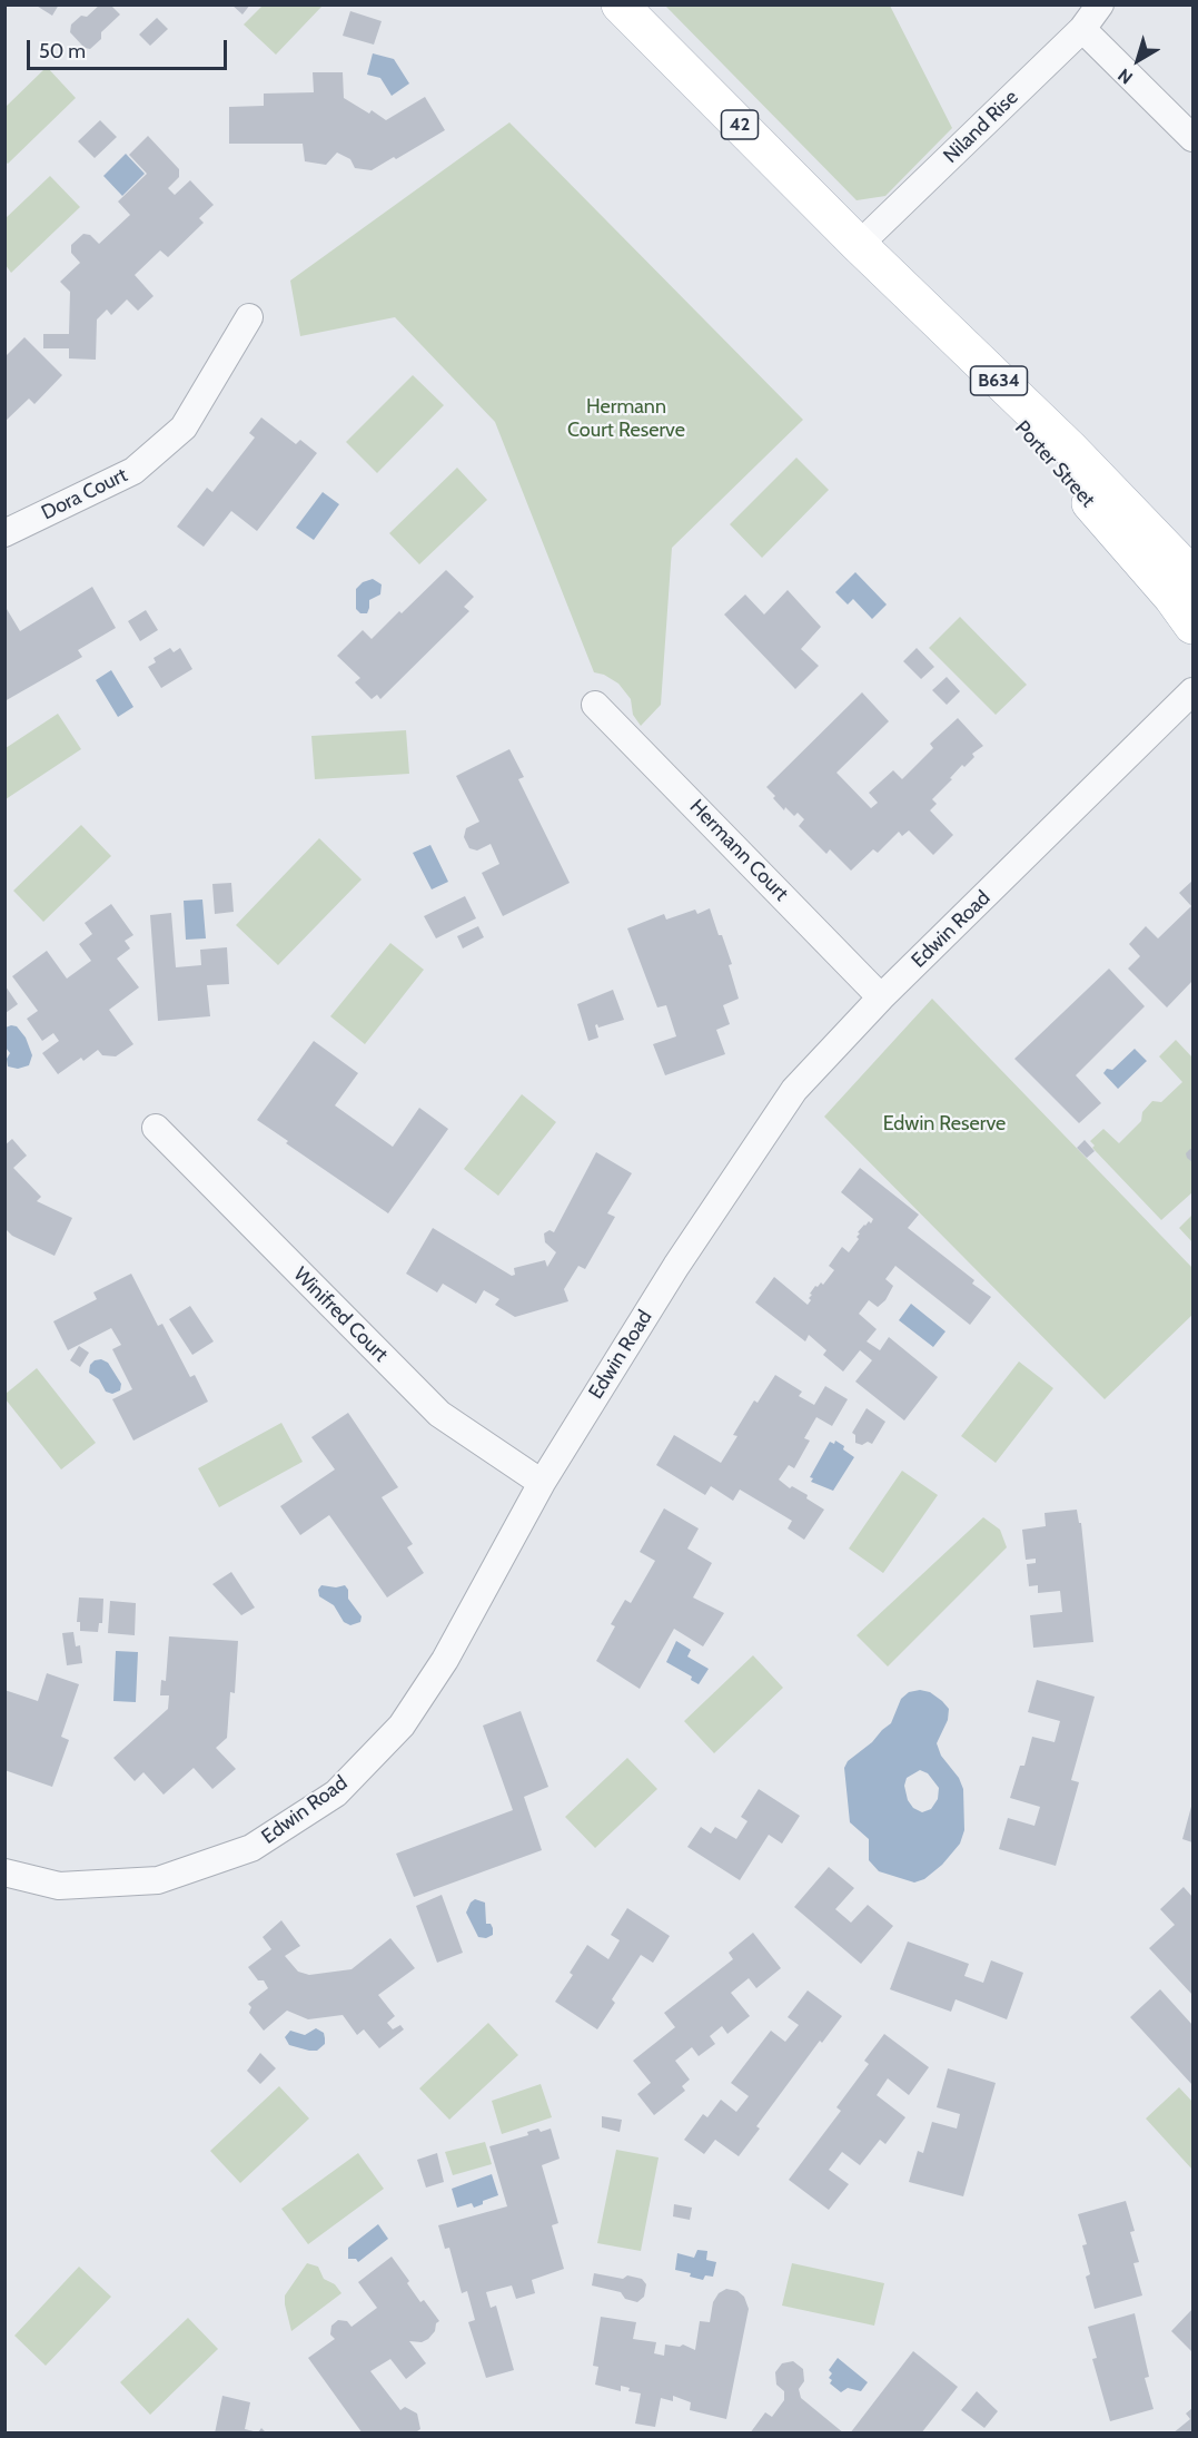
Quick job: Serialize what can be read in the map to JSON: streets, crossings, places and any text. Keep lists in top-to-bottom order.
{
  "streets": {
    "main road": ["42", "B634", "Porter Street"],
    "street": [
      "Niland Rise",
      "Dora Court",
      "Hermann Court",
      "Edwin Road",
      "Winifred Court"
    ]
  },
  "crossings": [
    ["Niland Rise", "Porter Street"],
    ["Hermann Court", "Edwin Road"],
    ["Edwin Road", "Winifred Court"]
  ],
  "parks": ["Hermann Court Reserve", "Edwin Reserve"],
  "scale_bar": "50 m",
  "north": "bottom left"
}
